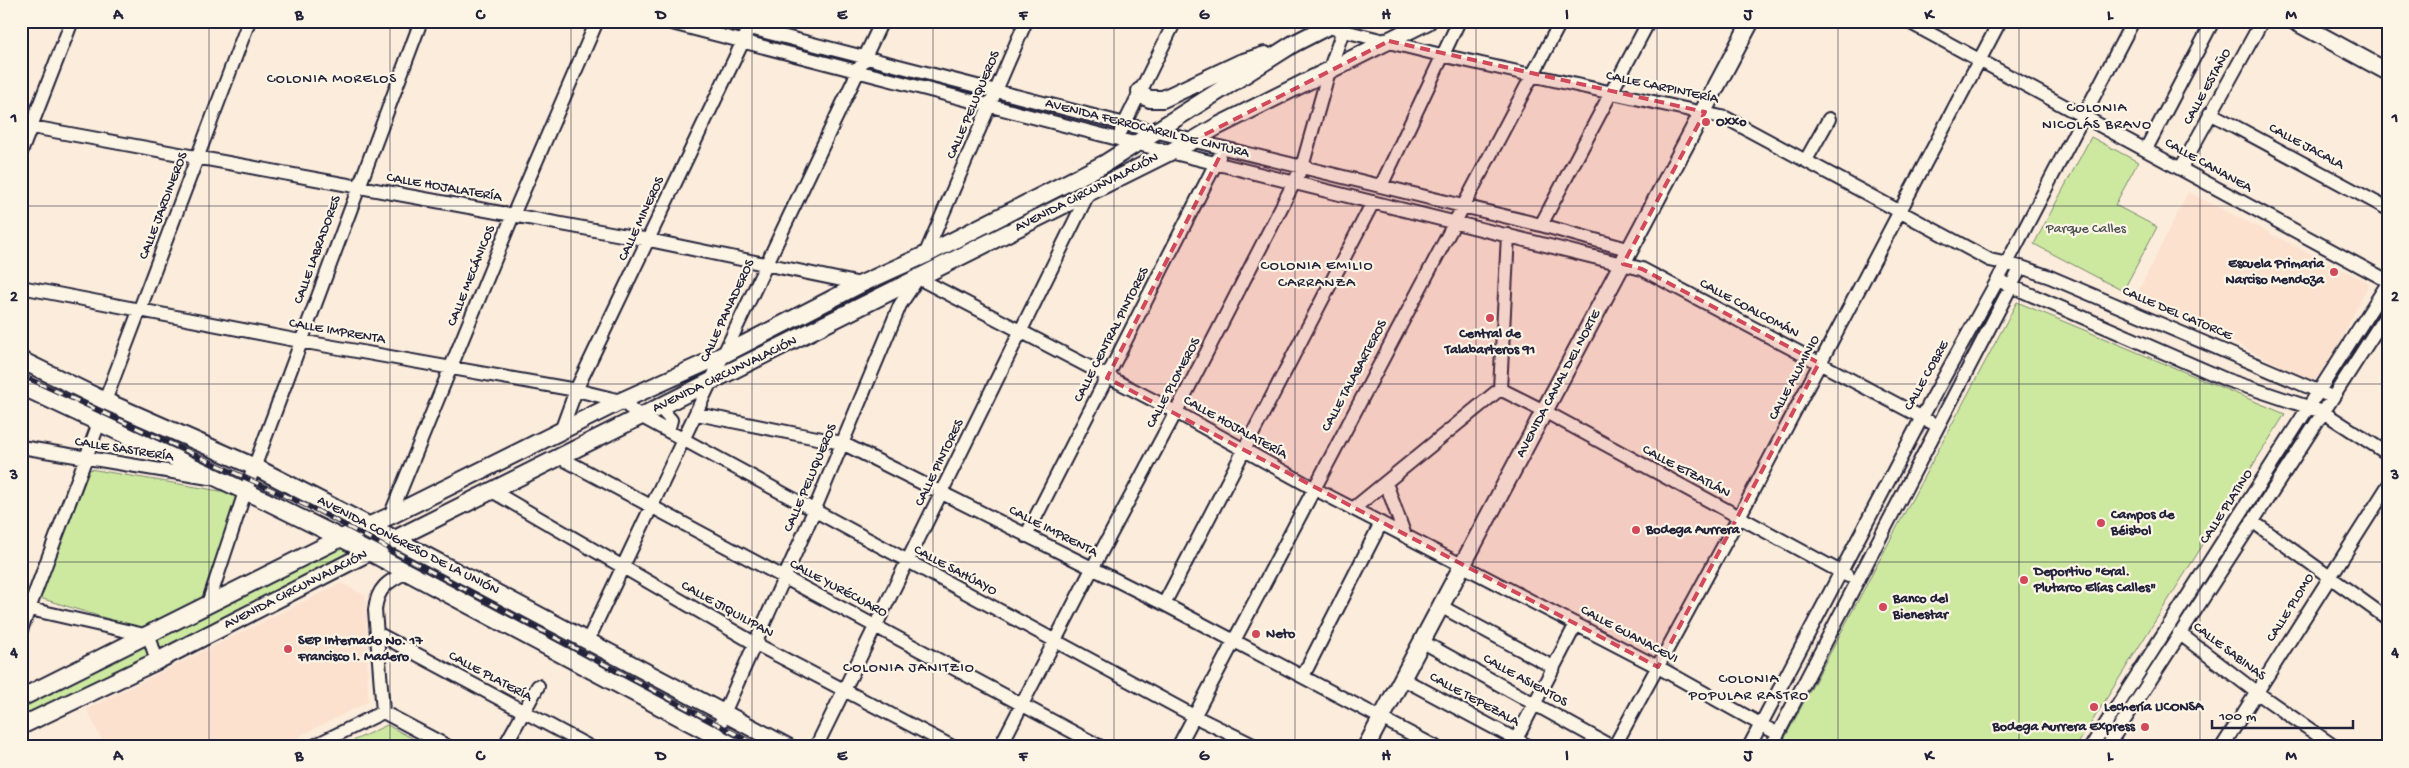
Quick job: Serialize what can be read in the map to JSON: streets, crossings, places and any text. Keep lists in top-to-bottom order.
{
  "streets": {
    "main road": ["AVENIDA CIRCUNVALACIÓN", "AVENIDA CANAL DEL NORTE", "AVENIDA CONGRESO DE LA UNIÓN"],
    "street": [
      "CALLE ESTAÑO",
      "CALLE CARPINTERÍA",
      "CALLE PELUQUEROS",
      "AVENIDA FERROCARRIL DE CINTURA",
      "CALLE JACALA",
      "CALLE CANANEA",
      "CALLE HOJALATERÍA",
      "CALLE JARDINEROS",
      "CALLE MINEROS",
      "CALLE LABRADORES",
      "CALLE MECÁNICOS",
      "CALLE COALCOMÁN",
      "CALLE PANADEROS",
      "CALLE DEL CATORCE",
      "CALLE IMPRENTA",
      "CALLE CENTRAL PINTORES",
      "CALLE TALABARTEROS",
      "CALLE COBRE",
      "CALLE ALUMINIO",
      "CALLE PLOMEROS",
      "CALLE SASTRERÍA",
      "CALLE PINTORES",
      "CALLE ETZATLÁN",
      "CALLE PLATINO",
      "CALLE SAHÚAYO",
      "CALLE YURÉCUARO",
      "CALLE PLOMO",
      "CALLE JIQUILIPAN",
      "CALLE GUANACEVI",
      "CALLE SABINAS",
      "CALLE PLATERÍA",
      "CALLE ASIENTOS",
      "CALLE TEPEZALA"
    ]
  },
  "crossings": [
    ["CALLE ESTAÑO", "CALLE JACALA"],
    ["CALLE ESTAÑO", "CALLE CANANEA"],
    ["CALLE CARPINTERÍA", "AVENIDA CIRCUNVALACIÓN"],
    ["CALLE CARPINTERÍA", "CALLE DEL CATORCE"],
    ["CALLE CARPINTERÍA", "CALLE TALABARTEROS"],
    ["CALLE CARPINTERÍA", "CALLE COBRE"],
    ["CALLE CARPINTERÍA", "CALLE ALUMINIO"],
    ["CALLE CARPINTERÍA", "CALLE PLOMEROS"],
    ["CALLE CARPINTERÍA", "AVENIDA CANAL DEL NORTE"],
    ["CALLE PELUQUEROS", "AVENIDA FERROCARRIL DE CINTURA"],
    ["CALLE PELUQUEROS", "CALLE HOJALATERÍA"],
    ["CALLE PELUQUEROS", "AVENIDA CIRCUNVALACIÓN"],
    ["CALLE PELUQUEROS", "CALLE IMPRENTA"],
    ["CALLE PELUQUEROS", "AVENIDA CONGRESO DE LA UNIÓN"],
    ["CALLE PELUQUEROS", "CALLE SAHÚAYO"],
    ["CALLE PELUQUEROS", "CALLE YURÉCUARO"],
    ["CALLE PELUQUEROS", "CALLE JIQUILIPAN"],
    ["AVENIDA FERROCARRIL DE CINTURA", "AVENIDA CIRCUNVALACIÓN"],
    ["AVENIDA FERROCARRIL DE CINTURA", "CALLE MINEROS"],
    ["AVENIDA FERROCARRIL DE CINTURA", "CALLE COALCOMÁN"],
    ["AVENIDA FERROCARRIL DE CINTURA", "CALLE PANADEROS"],
    ["AVENIDA FERROCARRIL DE CINTURA", "CALLE CENTRAL PINTORES"],
    ["AVENIDA FERROCARRIL DE CINTURA", "CALLE TALABARTEROS"],
    ["AVENIDA FERROCARRIL DE CINTURA", "CALLE PLOMEROS"],
    ["AVENIDA FERROCARRIL DE CINTURA", "AVENIDA CANAL DEL NORTE"],
    ["CALLE CANANEA", "CALLE COBRE"],
    ["CALLE CANANEA", "CALLE ALUMINIO"],
    ["CALLE CANANEA", "CALLE PLATINO"],
    ["CALLE HOJALATERÍA", "AVENIDA CIRCUNVALACIÓN"],
    ["CALLE HOJALATERÍA", "CALLE JARDINEROS"],
    ["CALLE HOJALATERÍA", "CALLE MINEROS"],
    ["CALLE HOJALATERÍA", "CALLE LABRADORES"],
    ["CALLE HOJALATERÍA", "CALLE MECÁNICOS"],
    ["CALLE HOJALATERÍA", "CALLE PANADEROS"],
    ["CALLE HOJALATERÍA", "CALLE CENTRAL PINTORES"],
    ["CALLE HOJALATERÍA", "CALLE TALABARTEROS"],
    ["CALLE HOJALATERÍA", "CALLE PLOMEROS"],
    ["CALLE HOJALATERÍA", "AVENIDA CANAL DEL NORTE"],
    ["CALLE HOJALATERÍA", "CALLE PINTORES"],
    ["CALLE HOJALATERÍA", "CALLE GUANACEVI"],
    ["AVENIDA CIRCUNVALACIÓN", "CALLE MINEROS"],
    ["AVENIDA CIRCUNVALACIÓN", "CALLE LABRADORES"],
    ["AVENIDA CIRCUNVALACIÓN", "CALLE MECÁNICOS"],
    ["AVENIDA CIRCUNVALACIÓN", "CALLE PANADEROS"],
    ["AVENIDA CIRCUNVALACIÓN", "CALLE IMPRENTA"],
    ["AVENIDA CIRCUNVALACIÓN", "CALLE PLOMEROS"],
    ["AVENIDA CIRCUNVALACIÓN", "CALLE PINTORES"],
    ["AVENIDA CIRCUNVALACIÓN", "AVENIDA CONGRESO DE LA UNIÓN"],
    ["AVENIDA CIRCUNVALACIÓN", "CALLE SAHÚAYO"],
    ["AVENIDA CIRCUNVALACIÓN", "CALLE YURÉCUARO"],
    ["AVENIDA CIRCUNVALACIÓN", "CALLE JIQUILIPAN"],
    ["CALLE JARDINEROS", "CALLE IMPRENTA"],
    ["CALLE JARDINEROS", "AVENIDA CONGRESO DE LA UNIÓN"],
    ["CALLE MINEROS", "CALLE IMPRENTA"],
    ["CALLE LABRADORES", "CALLE IMPRENTA"],
    ["CALLE LABRADORES", "AVENIDA CONGRESO DE LA UNIÓN"],
    ["CALLE MECÁNICOS", "CALLE IMPRENTA"],
    ["CALLE COALCOMÁN", "CALLE COBRE"],
    ["CALLE COALCOMÁN", "CALLE ALUMINIO"],
    ["CALLE COALCOMÁN", "AVENIDA CANAL DEL NORTE"],
    ["CALLE PANADEROS", "CALLE IMPRENTA"],
    ["CALLE PANADEROS", "AVENIDA CONGRESO DE LA UNIÓN"],
    ["CALLE PANADEROS", "CALLE SAHÚAYO"],
    ["CALLE PANADEROS", "CALLE YURÉCUARO"],
    ["CALLE PANADEROS", "CALLE JIQUILIPAN"],
    ["CALLE DEL CATORCE", "CALLE COBRE"],
    ["CALLE DEL CATORCE", "CALLE PLATINO"],
    ["CALLE IMPRENTA", "CALLE CENTRAL PINTORES"],
    ["CALLE IMPRENTA", "CALLE TALABARTEROS"],
    ["CALLE IMPRENTA", "CALLE PLOMEROS"],
    ["CALLE IMPRENTA", "AVENIDA CANAL DEL NORTE"],
    ["CALLE IMPRENTA", "CALLE PINTORES"],
    ["CALLE IMPRENTA", "CALLE SAHÚAYO"],
    ["CALLE TALABARTEROS", "CALLE SAHÚAYO"],
    ["CALLE COBRE", "CALLE ETZATLÁN"],
    ["CALLE COBRE", "CALLE GUANACEVI"],
    ["CALLE ALUMINIO", "CALLE ETZATLÁN"],
    ["CALLE ALUMINIO", "CALLE GUANACEVI"],
    ["CALLE ALUMINIO", "CALLE ASIENTOS"],
    ["CALLE PLOMEROS", "CALLE SAHÚAYO"],
    ["CALLE PLOMEROS", "CALLE YURÉCUARO"],
    ["AVENIDA CANAL DEL NORTE", "CALLE ETZATLÁN"],
    ["AVENIDA CANAL DEL NORTE", "CALLE GUANACEVI"],
    ["AVENIDA CANAL DEL NORTE", "CALLE ASIENTOS"],
    ["AVENIDA CANAL DEL NORTE", "CALLE TEPEZALA"],
    ["CALLE SASTRERÍA", "AVENIDA CONGRESO DE LA UNIÓN"],
    ["CALLE PINTORES", "CALLE SAHÚAYO"],
    ["CALLE PINTORES", "CALLE YURÉCUARO"],
    ["CALLE PINTORES", "CALLE JIQUILIPAN"],
    ["CALLE PLATINO", "CALLE SABINAS"],
    ["CALLE PLOMO", "CALLE SABINAS"]
  ],
  "districts": [
    "COLONIA MORELOS",
    "COLONIA NICOLÁS BRAVO",
    "COLONIA EMILIO CARRANZA",
    "COLONIA JANITZIO",
    "COLONIA POPULAR RASTRO"
  ],
  "parks": ["Parque Calles"],
  "places": [
    "Oxxo",
    "Escuela Primaria Narciso Mendoza",
    "Central de Talabarteros 91",
    "Campos de Béisbol",
    "Bodega Aurrera",
    "Deportivo \"Gral. Plutarco Elías Calles\"",
    "Banco del Bienestar",
    "Neto",
    "SEP Internado No. 17 Francisco I. Madero",
    "Lechería LICONSA",
    "Bodega Aurrera Express"
  ],
  "scale_bar": "100 m",
  "grid": {
    "columns": [
      "A",
      "B",
      "C",
      "D",
      "E",
      "F",
      "G",
      "H",
      "I",
      "J",
      "K",
      "L",
      "M"
    ],
    "rows": [
      "1",
      "2",
      "3",
      "4"
    ]
  }
}
